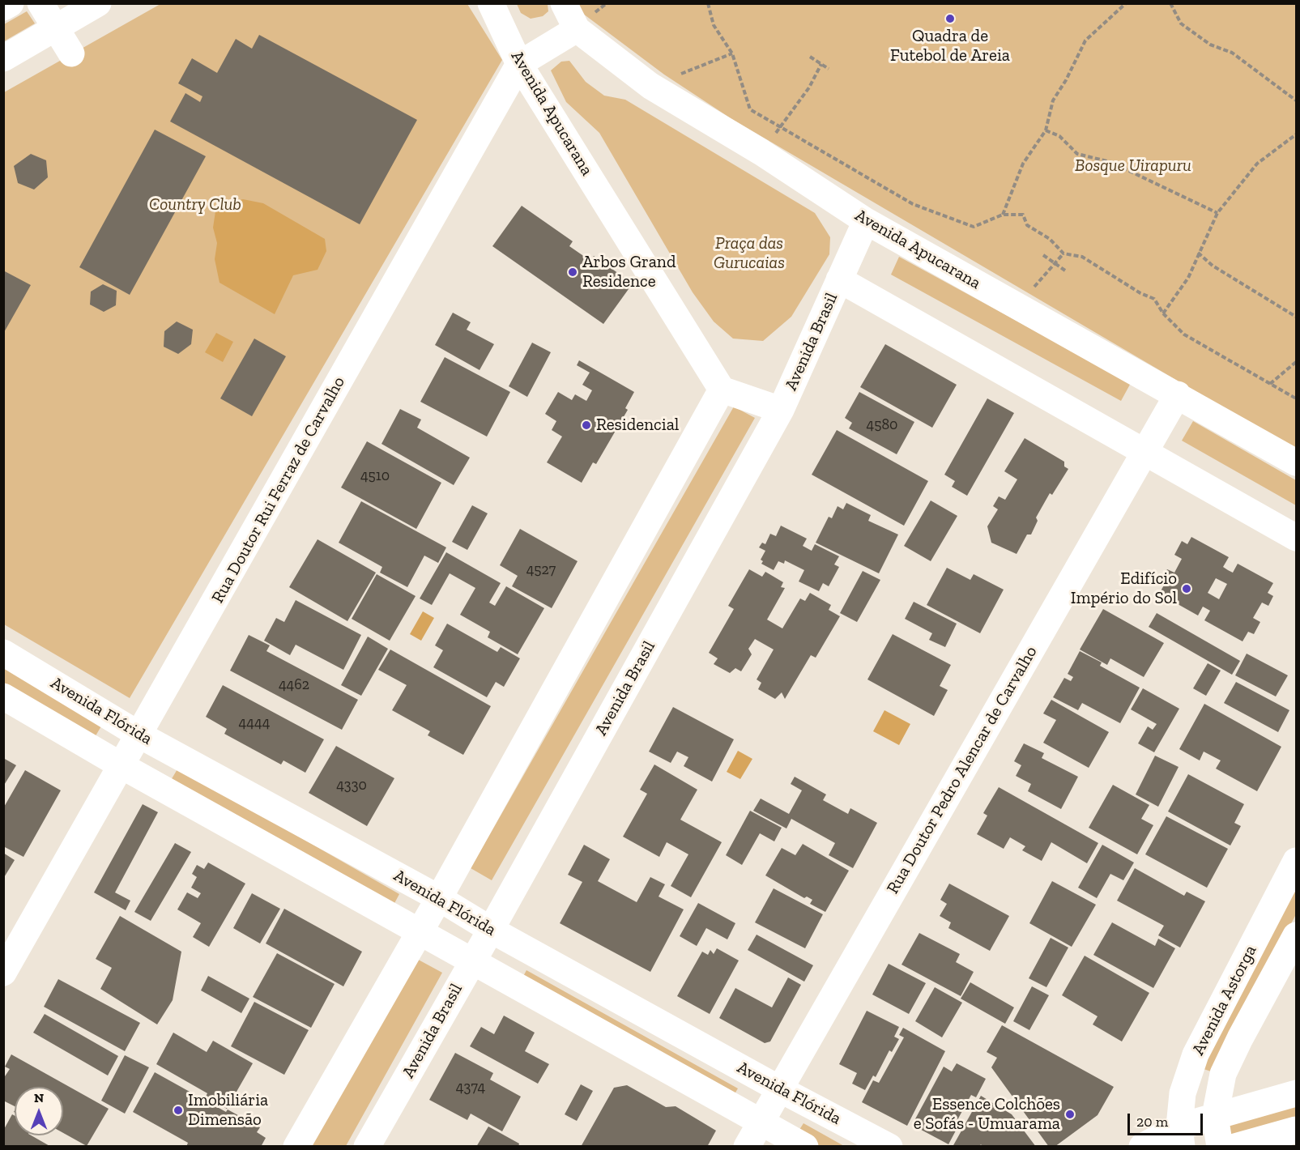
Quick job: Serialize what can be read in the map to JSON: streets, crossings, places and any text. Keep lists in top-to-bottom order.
{
  "streets": {
    "street": [
      "Avenida Apucarana",
      "Avenida Brasil",
      "Rua Doutor Rui Ferraz de Carvalho",
      "Avenida Flórida",
      "Rua Doutor Pedro Alencar de Carvalho",
      "Avenida Astorga"
    ]
  },
  "crossings": [
    ["Avenida Apucarana", "Avenida Brasil"],
    ["Avenida Apucarana", "Rua Doutor Rui Ferraz de Carvalho"],
    ["Avenida Apucarana", "Rua Doutor Pedro Alencar de Carvalho"],
    ["Avenida Brasil", "Avenida Flórida"],
    ["Rua Doutor Rui Ferraz de Carvalho", "Avenida Flórida"],
    ["Avenida Flórida", "Rua Doutor Pedro Alencar de Carvalho"]
  ],
  "parks": ["Bosque Uirapuru", "Country Club", "Praça das Gurucaias"],
  "places": [
    "Quadra de Futebol de Areia",
    "Arbos Grand Residence",
    "Residencial",
    "Edifício Império do Sol",
    "Imobiliária Dimensão",
    "Essence Colchões e Sofás - Umuarama"
  ],
  "house_numbers": [
    "4580",
    "4510",
    "4527",
    "4462",
    "4444",
    "4330",
    "4374"
  ],
  "scale_bar": "20 m",
  "north": "top"
}
